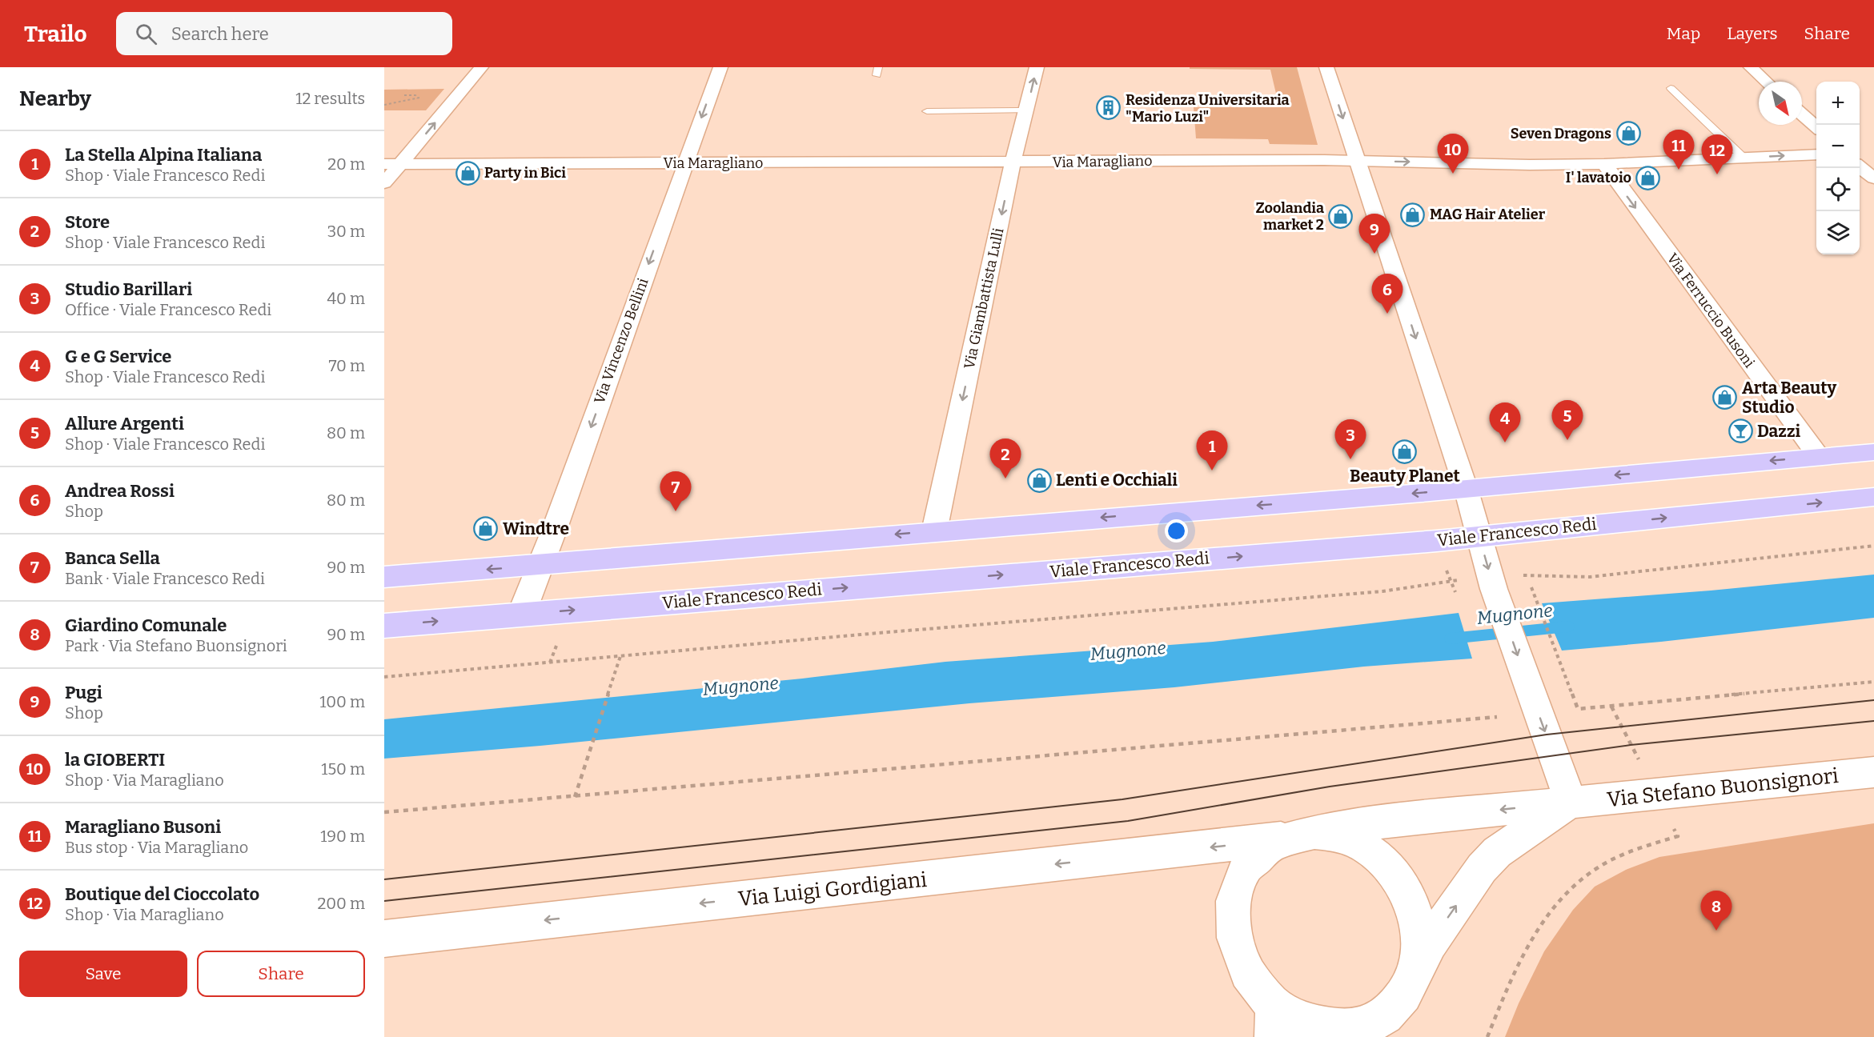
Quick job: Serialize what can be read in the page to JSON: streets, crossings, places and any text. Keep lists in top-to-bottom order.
{
  "streets": {
    "main road": ["Viale Francesco Redi"],
    "street": [
      "Via Maragliano",
      "Via Giambattista Lulli",
      "Via Ferruccio Busoni",
      "Via Vincenzo Bellini",
      "Via Stefano Buonsignori",
      "Via Luigi Gordigiani"
    ]
  },
  "crossings": [
    ["Via Maragliano", "Via Giambattista Lulli"],
    ["Via Maragliano", "Via Ferruccio Busoni"],
    ["Via Maragliano", "Via Vincenzo Bellini"],
    ["Via Vincenzo Bellini", "Viale Francesco Redi"],
    ["Via Stefano Buonsignori", "Via Luigi Gordigiani"]
  ],
  "one_way": ["Via Ferruccio Busoni", "Via Vincenzo Bellini", "Via Luigi Gordigiani"],
  "water": ["Mugnone"],
  "places": {
    "building": ["Residenza Universitaria \"Mario Luzi\""],
    "shop": [
      "Seven Dragons",
      "Party in Bici",
      "I' lavatoio",
      "MAG Hair Atelier",
      "Zoolandia market 2",
      "Arta Beauty Studio",
      "Beauty Planet",
      "Lenti e Occhiali",
      "Windtre"
    ],
    "bar": ["Dazzi"]
  },
  "north": "bottom right",
  "page": {
    "header": "Trailo",
    "search": "Search here",
    "nav": ["Map", "Layers", "Share"],
    "heading": ["Nearby", "12 results"],
    "map_buttons": ["+", "−"],
    "list": [
      {
        "mark": "1",
        "name": "La Stella Alpina Italiana",
        "note": "Shop · Viale Francesco Redi",
        "value": "20 m"
      },
      {
        "mark": "2",
        "name": "Store",
        "note": "Shop · Viale Francesco Redi",
        "value": "30 m"
      },
      {
        "mark": "3",
        "name": "Studio Barillari",
        "note": "Office · Viale Francesco Redi",
        "value": "40 m"
      },
      {
        "mark": "4",
        "name": "G e G Service",
        "note": "Shop · Viale Francesco Redi",
        "value": "70 m"
      },
      {
        "mark": "5",
        "name": "Allure Argenti",
        "note": "Shop · Viale Francesco Redi",
        "value": "80 m"
      },
      {
        "mark": "6",
        "name": "Andrea Rossi",
        "note": "Shop",
        "value": "80 m"
      },
      {
        "mark": "7",
        "name": "Banca Sella",
        "note": "Bank · Viale Francesco Redi",
        "value": "90 m"
      },
      {
        "mark": "8",
        "name": "Giardino Comunale",
        "note": "Park · Via Stefano Buonsignori",
        "value": "90 m"
      },
      {
        "mark": "9",
        "name": "Pugi",
        "note": "Shop",
        "value": "100 m"
      },
      {
        "mark": "10",
        "name": "la GIOBERTI",
        "note": "Shop · Via Maragliano",
        "value": "150 m"
      },
      {
        "mark": "11",
        "name": "Maragliano Busoni",
        "note": "Bus stop · Via Maragliano",
        "value": "190 m"
      },
      {
        "mark": "12",
        "name": "Boutique del Cioccolato",
        "note": "Shop · Via Maragliano",
        "value": "200 m"
      }
    ],
    "pins": [
      "11",
      "10",
      "12",
      "9",
      "6",
      "5",
      "4",
      "3",
      "1",
      "2",
      "7",
      "8"
    ],
    "buttons": ["Save", "Share"]
  }
}
